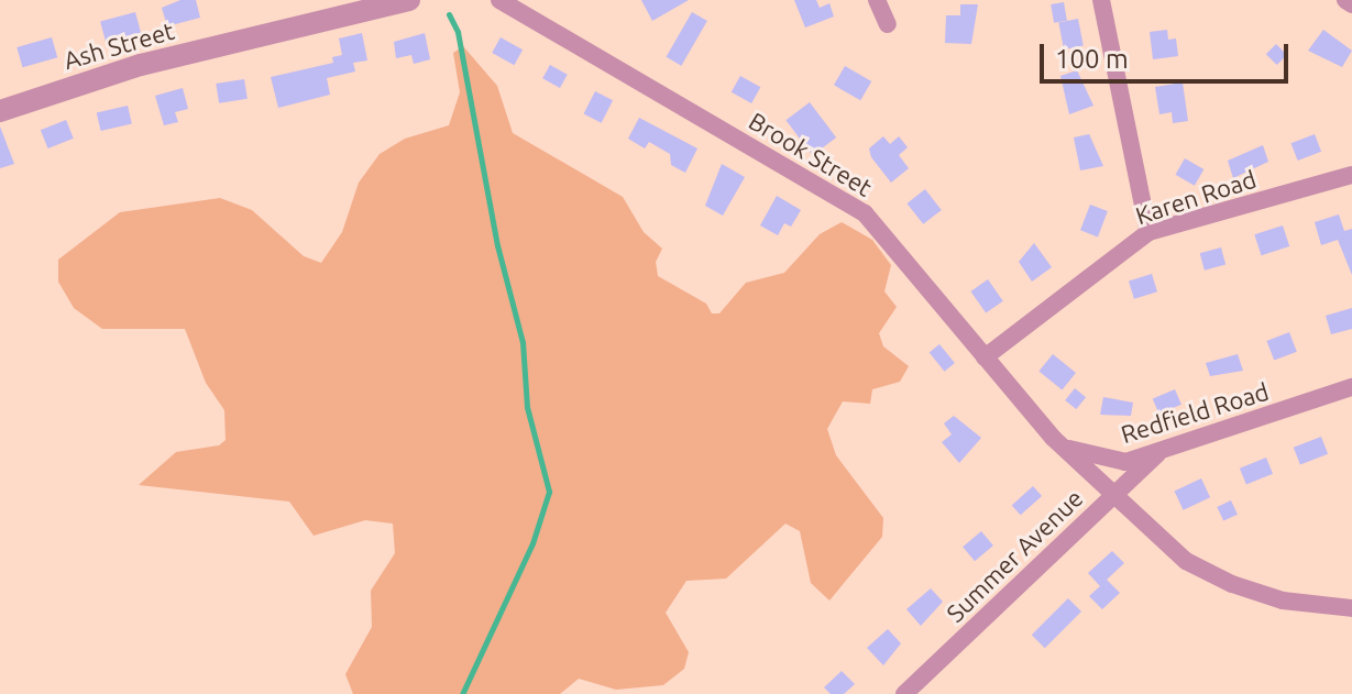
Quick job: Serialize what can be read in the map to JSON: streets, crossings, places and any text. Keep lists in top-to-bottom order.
{
  "streets": {
    "street": [
      "Ash Street",
      "Brook Street",
      "Karen Road",
      "Redfield Road",
      "Summer Avenue"
    ]
  },
  "crossings": [
    ["Brook Street", "Karen Road"],
    ["Brook Street", "Redfield Road"],
    ["Brook Street", "Summer Avenue"],
    ["Redfield Road", "Summer Avenue"]
  ],
  "scale_bar": "100 m"
}
